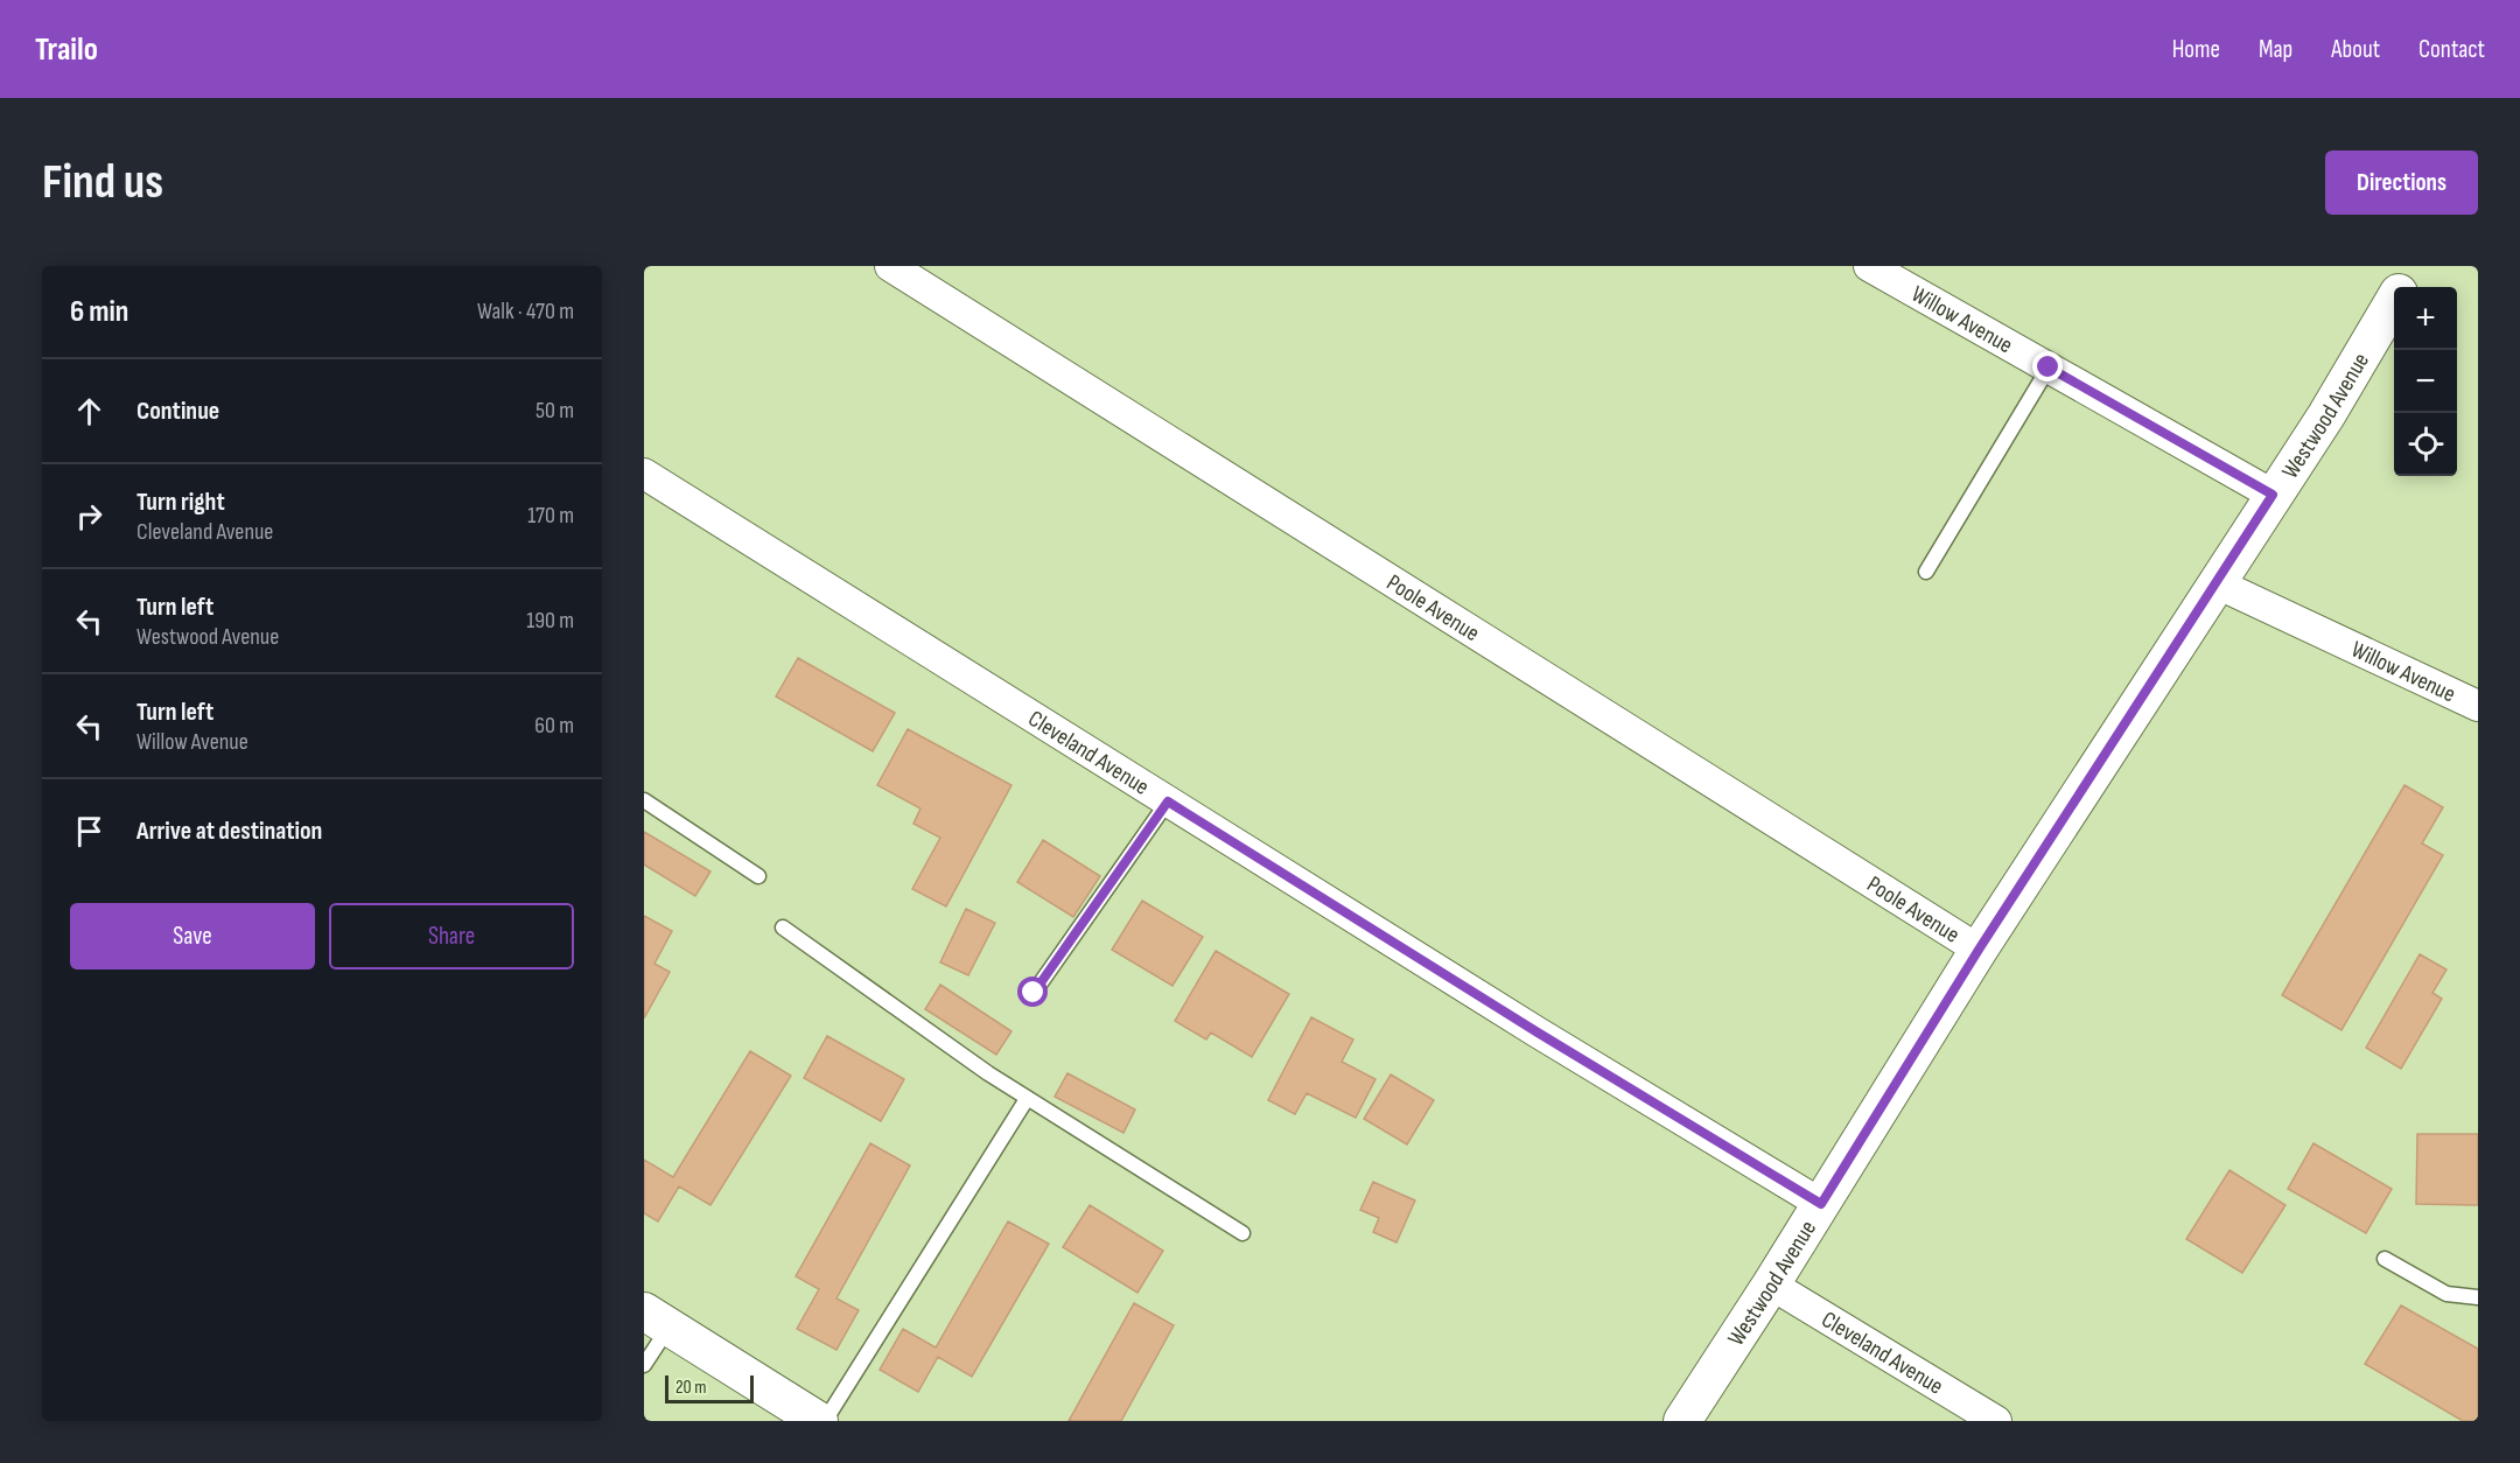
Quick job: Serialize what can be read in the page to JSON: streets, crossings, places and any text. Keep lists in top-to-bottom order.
{
  "streets": {
    "street": [
      "Willow Avenue",
      "Westwood Avenue",
      "Poole Avenue",
      "Cleveland Avenue"
    ]
  },
  "crossings": [
    ["Willow Avenue", "Westwood Avenue"],
    ["Westwood Avenue", "Poole Avenue"],
    ["Westwood Avenue", "Cleveland Avenue"]
  ],
  "scale_bar": "20 m",
  "page": {
    "header": "Trailo",
    "nav": [
      "Home",
      "Map",
      "About",
      "Contact"
    ],
    "buttons": [
      "Directions",
      ["Save", "Share"]
    ],
    "title": "Find us",
    "heading": ["6 min", "Walk · 470 m"],
    "map_buttons": ["+", "−"],
    "list": [
      ["Continue", "50 m"],
      ["Turn right", "Cleveland Avenue", "170 m"],
      ["Turn left", "Westwood Avenue", "190 m"],
      ["Turn left", "Willow Avenue", "60 m"],
      "Arrive at destination"
    ],
    "scale": "20 m"
  }
}
